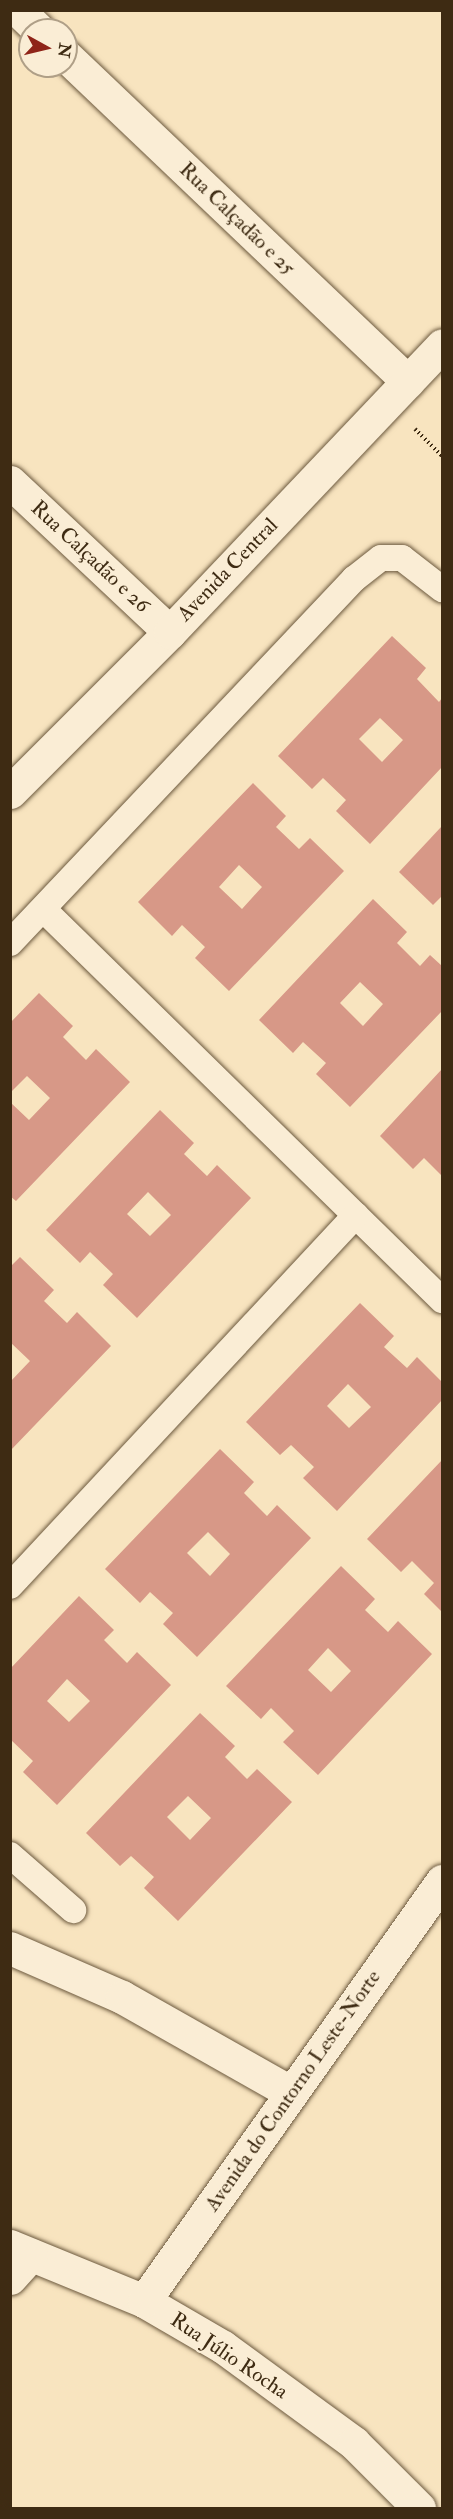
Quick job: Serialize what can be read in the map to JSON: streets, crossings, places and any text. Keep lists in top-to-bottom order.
{
  "streets": {
    "street": [
      "Rua Calçadão e 25",
      "Rua Calçadão e 26",
      "Avenida Central",
      "Avenida do Contorno Leste-Norte",
      "Rua Júlio Rocha"
    ]
  },
  "crossings": [
    ["Rua Calçadão e 25", "Avenida Central"],
    ["Rua Calçadão e 26", "Avenida Central"],
    ["Avenida do Contorno Leste-Norte", "Rua Júlio Rocha"]
  ],
  "north": "right"
}
